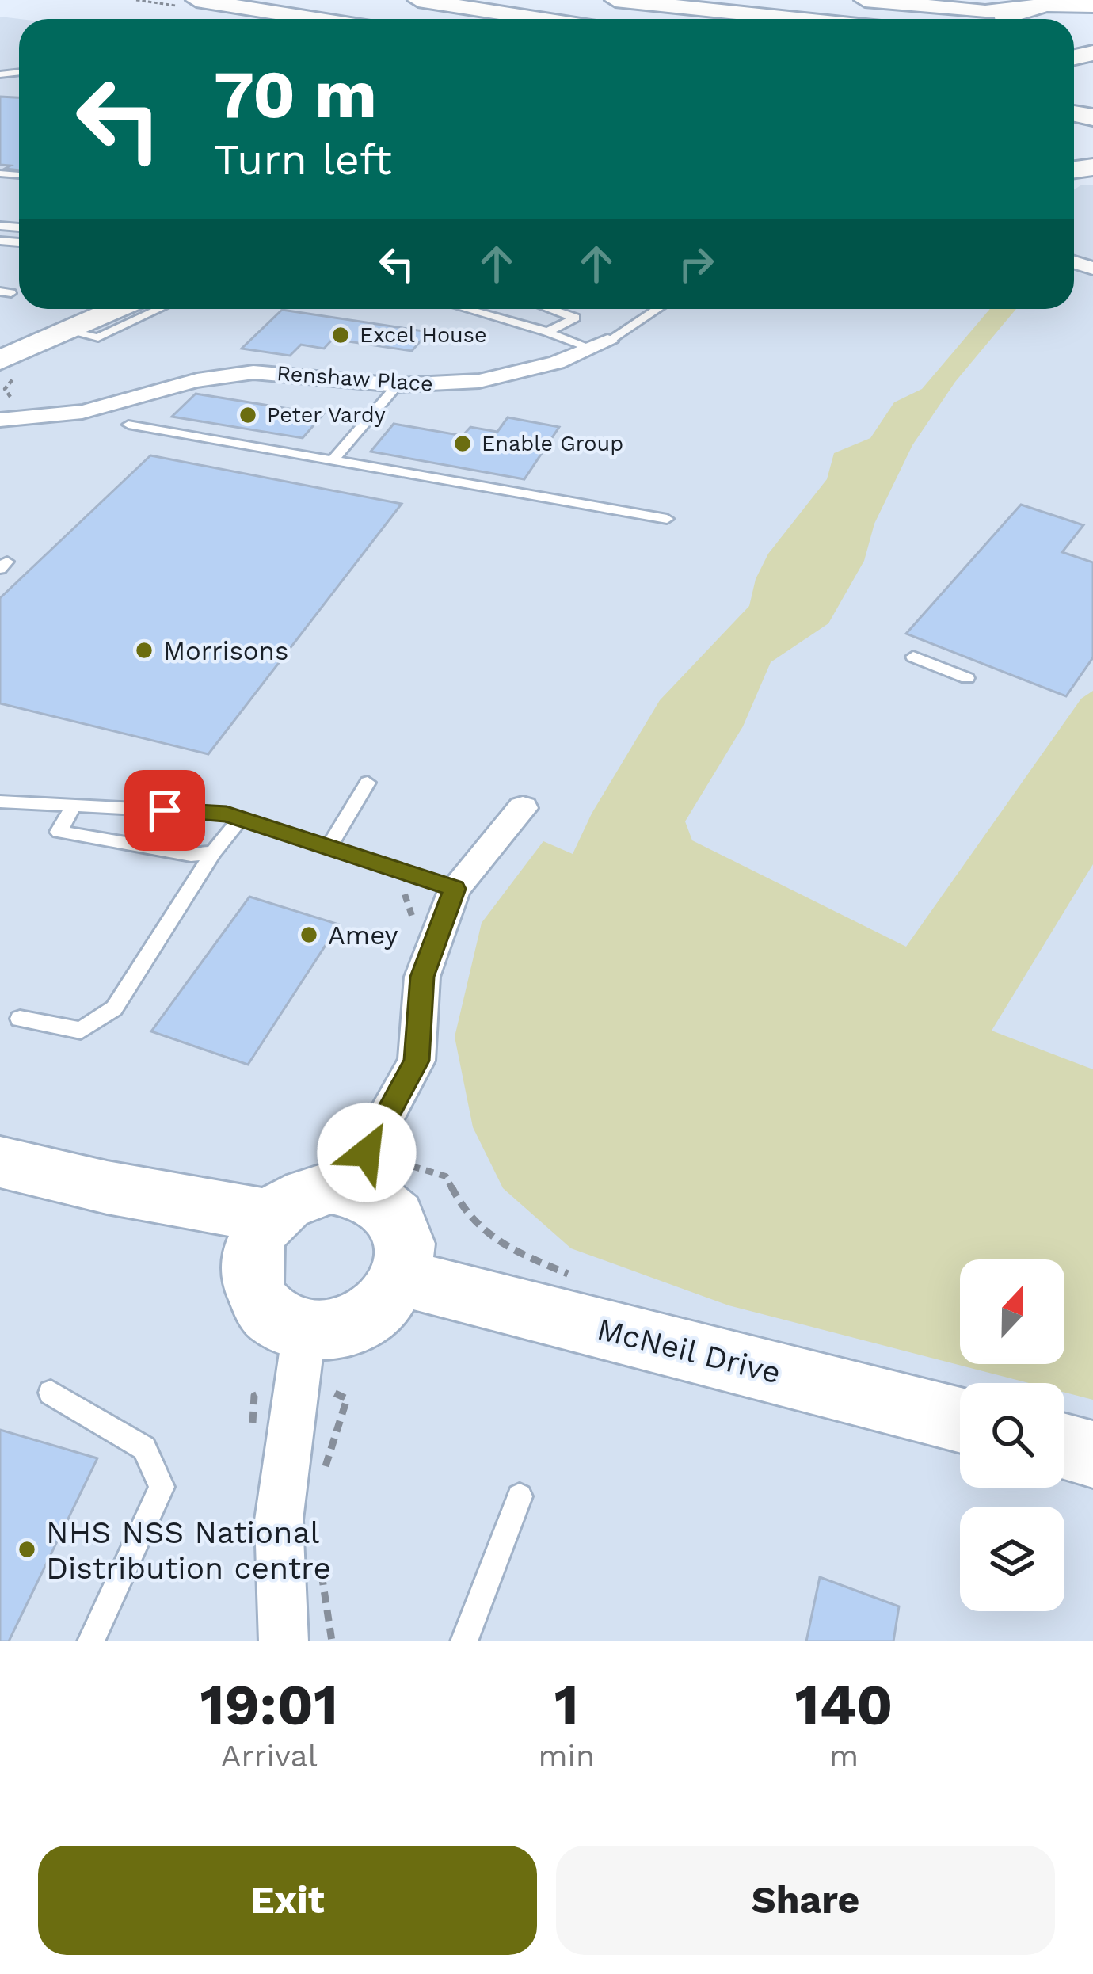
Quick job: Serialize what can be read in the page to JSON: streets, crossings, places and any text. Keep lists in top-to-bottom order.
{
  "streets": {
    "street": ["Renshaw Place", "McNeil Drive"]
  },
  "places": [
    "Excel House",
    "Peter Vardy",
    "Enable Group",
    "Morrisons",
    "Amey",
    "NHS NSS National Distribution centre"
  ],
  "north": "top",
  "page": {
    "turn": ["70 m", "Turn left"],
    "eta": [
      "19:01",
      "Arrival",
      "1",
      "min",
      "140",
      "m"
    ],
    "buttons": ["Exit", "Share"]
  }
}
